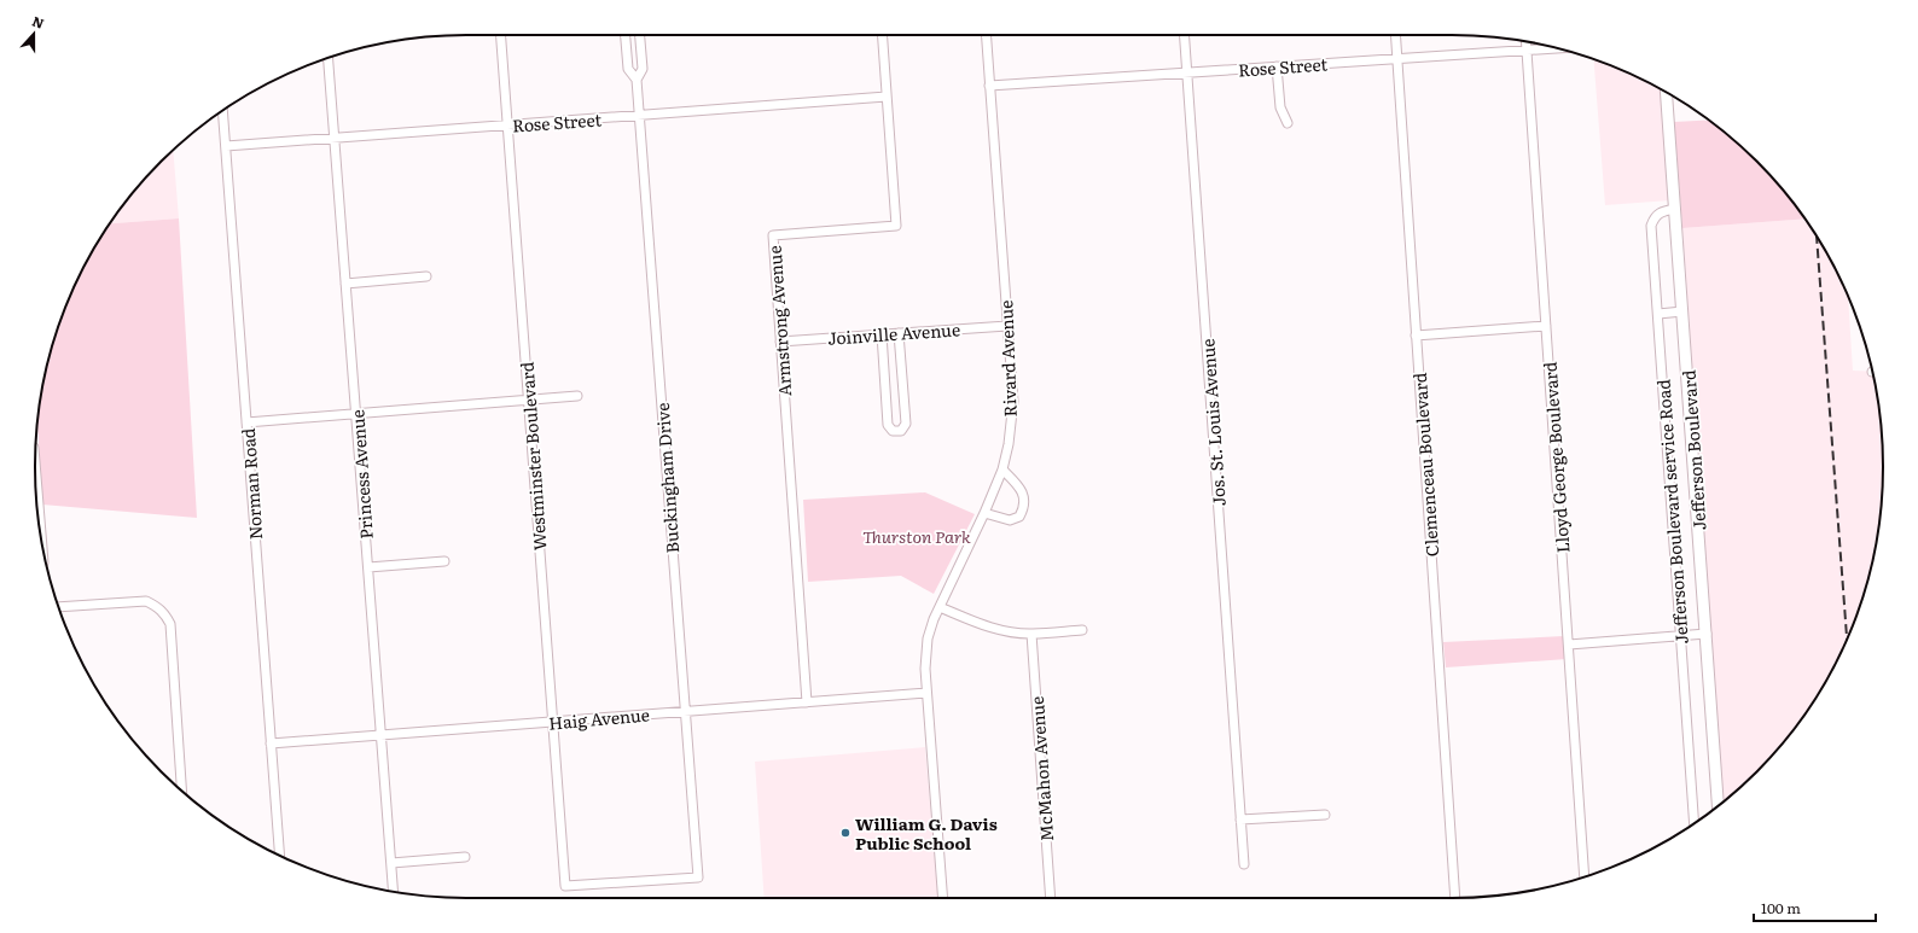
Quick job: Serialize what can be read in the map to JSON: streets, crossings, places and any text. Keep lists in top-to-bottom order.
{
  "streets": {
    "street": [
      "Rose Street",
      "Armstrong Avenue",
      "Joinville Avenue",
      "Rivard Avenue",
      "Jos. St. Louis Avenue",
      "Jefferson Boulevard",
      "Westminster Boulevard",
      "Lloyd George Boulevard",
      "Clemenceau Boulevard",
      "Princess Avenue",
      "Buckingham Drive",
      "Norman Road",
      "Jefferson Boulevard service Road",
      "Haig Avenue",
      "McMahon Avenue"
    ]
  },
  "crossings": [
    ["Rose Street", "Armstrong Avenue"],
    ["Rose Street", "Rivard Avenue"],
    ["Rose Street", "Jos. St. Louis Avenue"],
    ["Rose Street", "Westminster Boulevard"],
    ["Rose Street", "Lloyd George Boulevard"],
    ["Rose Street", "Clemenceau Boulevard"],
    ["Rose Street", "Princess Avenue"],
    ["Rose Street", "Buckingham Drive"],
    ["Rose Street", "Norman Road"],
    ["Armstrong Avenue", "Joinville Avenue"],
    ["Armstrong Avenue", "Haig Avenue"],
    ["Joinville Avenue", "Rivard Avenue"],
    ["Rivard Avenue", "Haig Avenue"],
    ["Jefferson Boulevard", "Jefferson Boulevard service Road"],
    ["Westminster Boulevard", "Buckingham Drive"],
    ["Westminster Boulevard", "Haig Avenue"],
    ["Princess Avenue", "Haig Avenue"],
    ["Buckingham Drive", "Haig Avenue"],
    ["Norman Road", "Haig Avenue"]
  ],
  "parks": ["Thurston Park"],
  "places": ["William G. Davis Public School"],
  "scale_bar": "100 m",
  "north": "top"
}
